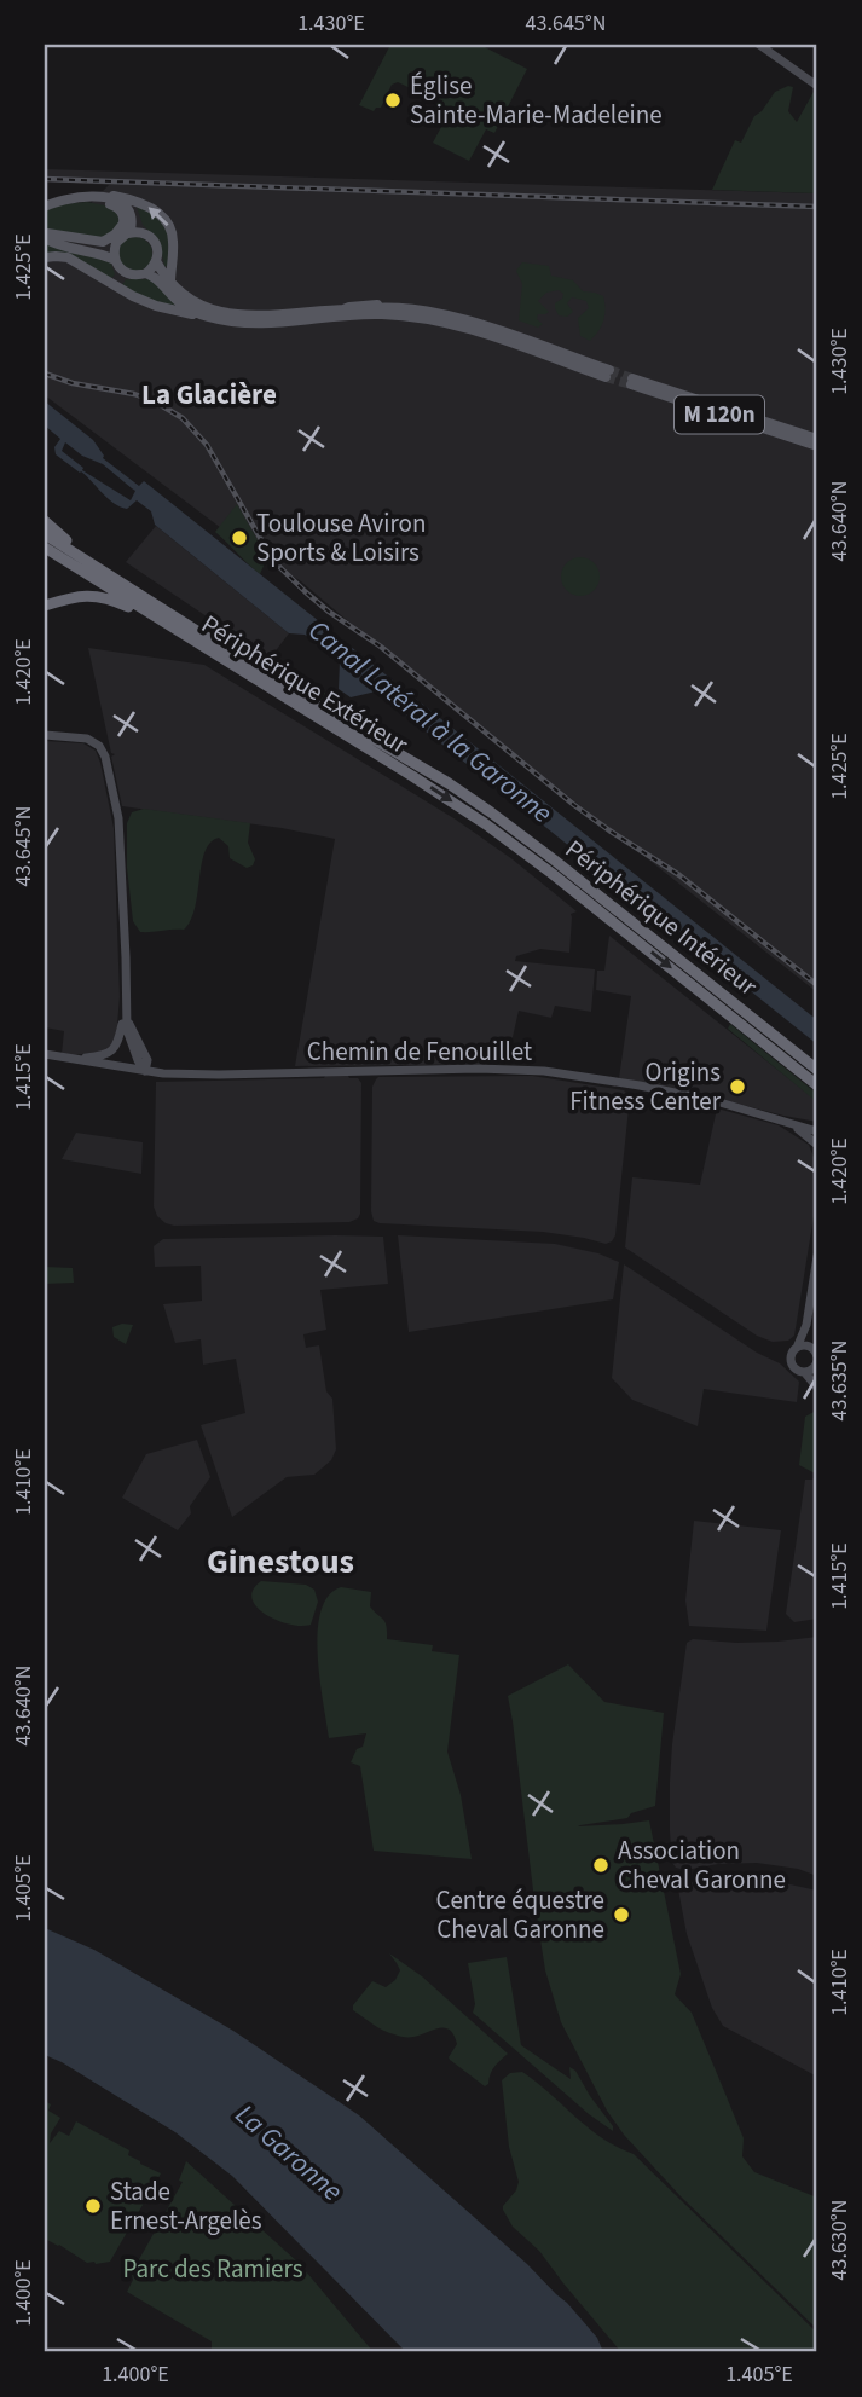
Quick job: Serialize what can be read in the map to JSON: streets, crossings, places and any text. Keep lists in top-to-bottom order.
{
  "streets": {
    "highway": ["Périphérique Extérieur", "Périphérique Intérieur"],
    "main road": ["M 120n"],
    "street": ["Chemin de Fenouillet"]
  },
  "one_way": ["Périphérique Extérieur"],
  "districts": ["La Glacière", "Ginestous"],
  "water": ["Canal Latéral à la Garonne", "La Garonne"],
  "parks": ["Parc des Ramiers"],
  "places": [
    "Église Sainte-Marie-Madeleine",
    "Toulouse Aviron Sports & Loisirs",
    "Origins Fitness Center",
    "Association Cheval Garonne",
    "Centre équestre Cheval Garonne",
    "Stade Ernest-Argelès"
  ],
  "coordinates": [
    "1.430°E",
    "43.645°N",
    "1.425°E",
    "43.640°N",
    "1.420°E",
    "1.415°E",
    "43.635°N",
    "1.410°E",
    "1.405°E",
    "43.630°N",
    "1.400°E"
  ]
}
